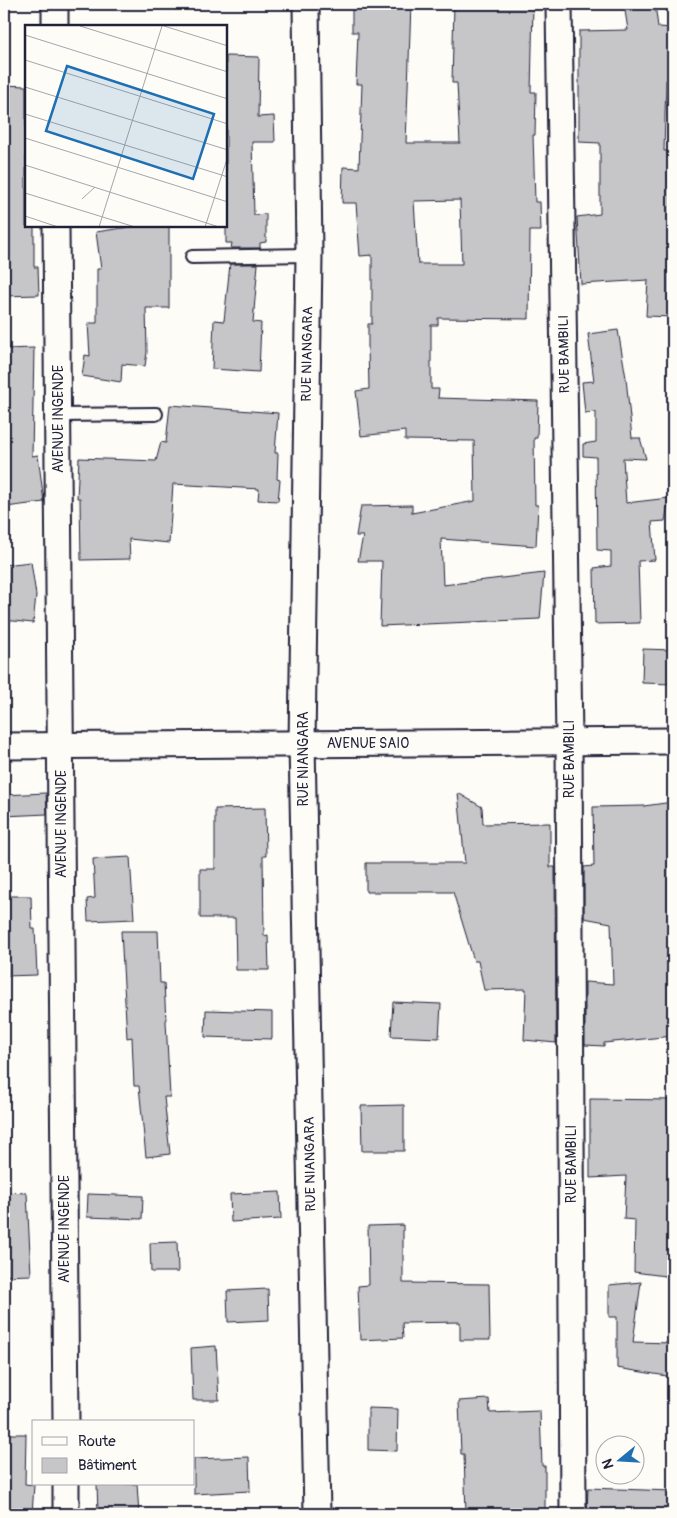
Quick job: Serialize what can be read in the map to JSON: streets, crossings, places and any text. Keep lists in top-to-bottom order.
{
  "streets": {
    "street": [
      "RUE NIANGARA",
      "RUE BAMBILI",
      "AVENUE INGENDE",
      "AVENUE SAIO"
    ]
  },
  "crossings": [
    ["RUE NIANGARA", "AVENUE SAIO"],
    ["RUE BAMBILI", "AVENUE SAIO"],
    ["AVENUE INGENDE", "AVENUE SAIO"]
  ],
  "legend": ["Route", "Bâtiment"],
  "north": "left"
}
